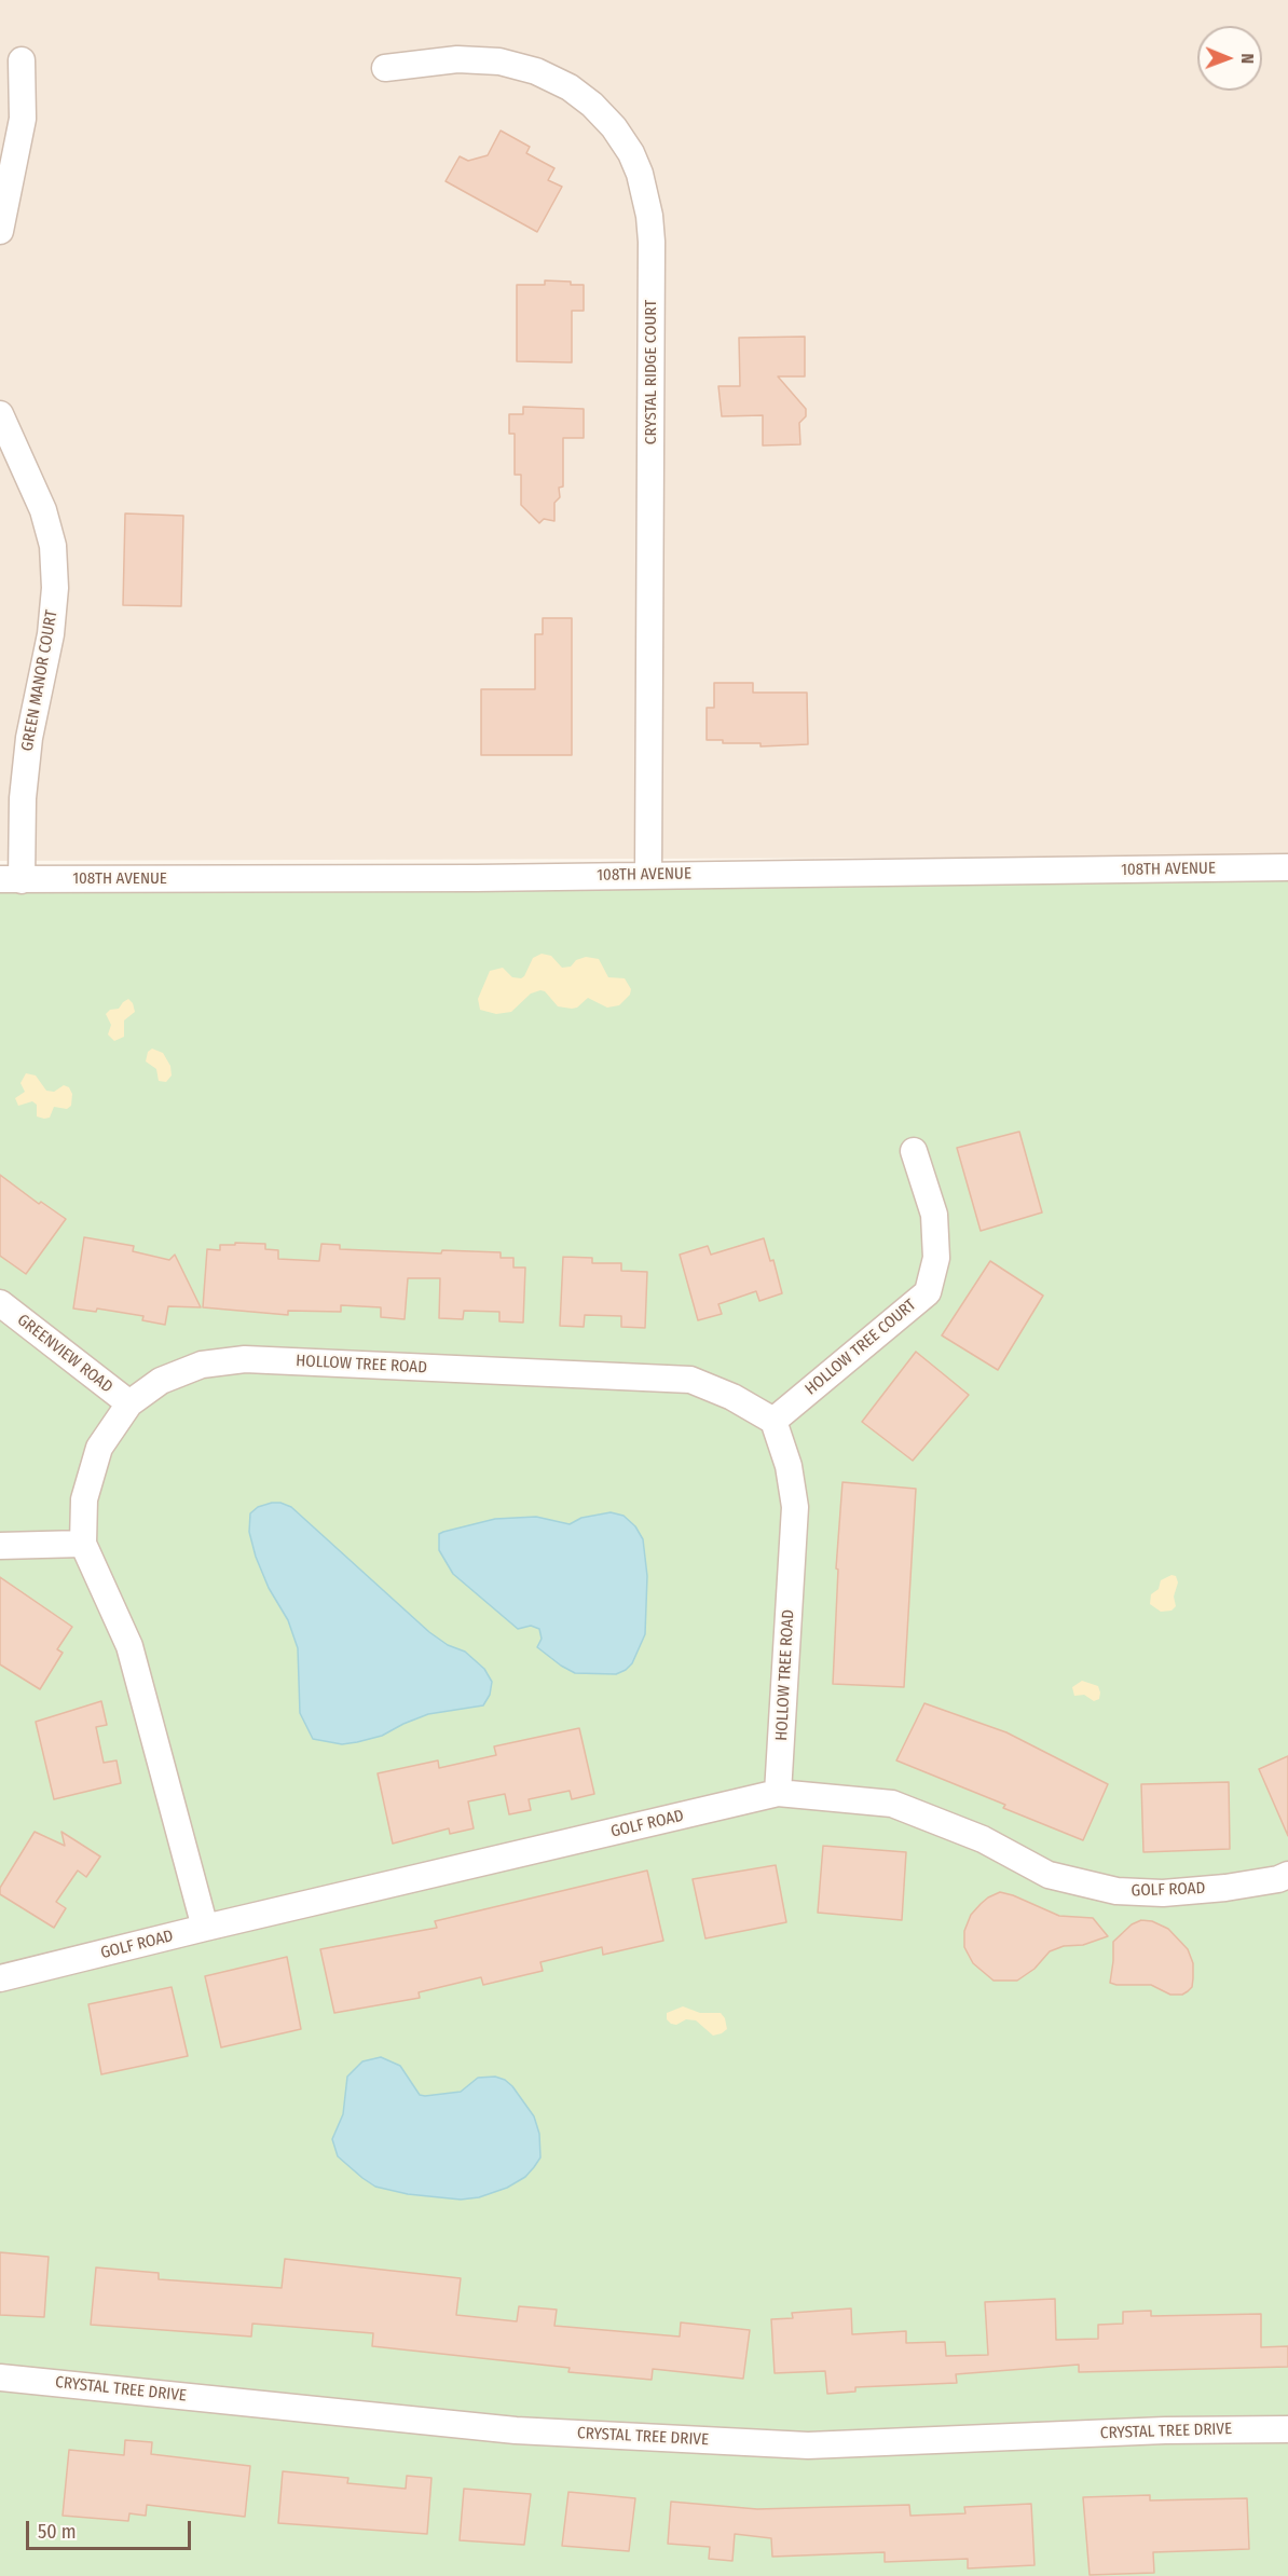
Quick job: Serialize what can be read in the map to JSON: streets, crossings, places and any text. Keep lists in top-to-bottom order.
{
  "streets": {
    "street": [
      "CRYSTAL RIDGE COURT",
      "GREEN MANOR COURT",
      "108TH AVENUE",
      "HOLLOW TREE COURT",
      "GREENVIEW ROAD",
      "HOLLOW TREE ROAD",
      "GOLF ROAD",
      "CRYSTAL TREE DRIVE"
    ]
  },
  "crossings": [
    ["CRYSTAL RIDGE COURT", "108TH AVENUE"],
    ["GREEN MANOR COURT", "108TH AVENUE"],
    ["HOLLOW TREE COURT", "HOLLOW TREE ROAD"],
    ["GREENVIEW ROAD", "HOLLOW TREE ROAD"],
    ["HOLLOW TREE ROAD", "GOLF ROAD"]
  ],
  "scale_bar": "50 m",
  "north": "right"
}
